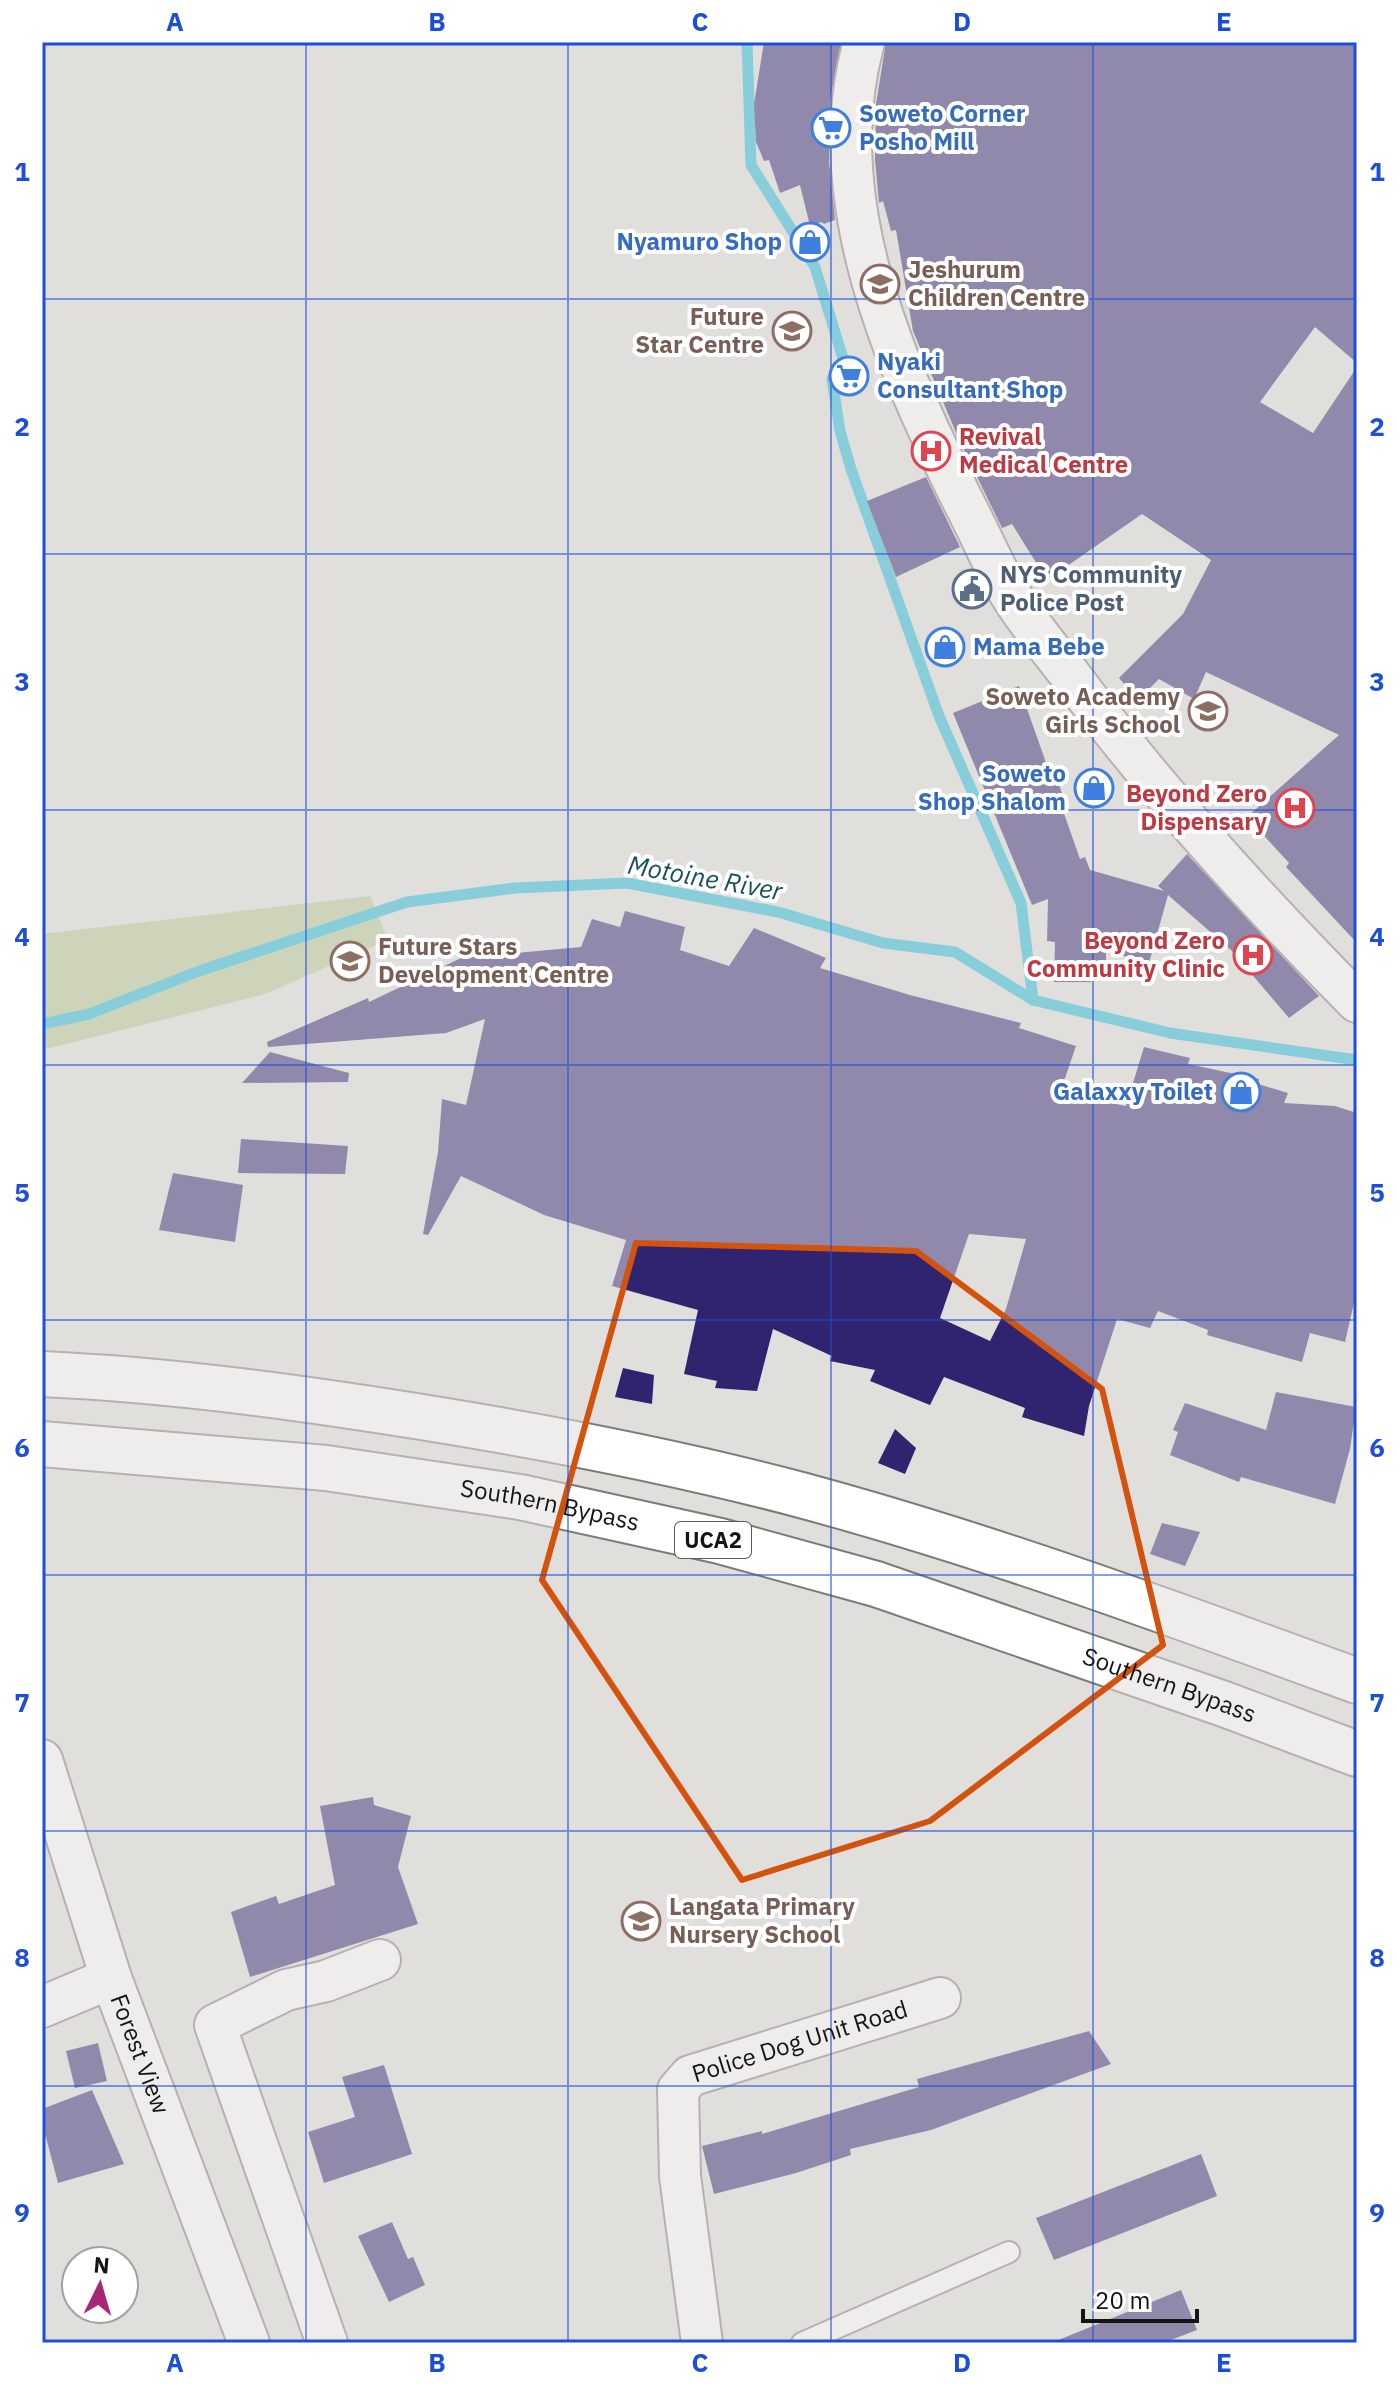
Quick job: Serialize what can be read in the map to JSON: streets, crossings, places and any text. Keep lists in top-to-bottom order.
{
  "streets": {
    "highway": ["Southern Bypass", "UCA2"],
    "street": ["Police Dog Unit Road", "Forest View"]
  },
  "water": ["Motoine River"],
  "places": {
    "supermarket": ["Soweto Corner Posho Mill", "Nyaki Consultant Shop"],
    "shop": [
      "Nyamuro Shop",
      "Mama Bebe",
      "Soweto Shop Shalom",
      "Galaxxy Toilet"
    ],
    "school or university": [
      "Jeshurum Children Centre",
      "Future Star Centre",
      "Soweto Academy Girls School",
      "Future Stars Development Centre",
      "Langata Primary Nursery School"
    ],
    "hospital": ["Revival Medical Centre", "Beyond Zero Dispensary", "Beyond Zero Community Clinic"],
    "public building": ["NYS Community Police Post"]
  },
  "scale_bar": "20 m",
  "north": "top",
  "grid": {
    "columns": [
      "A",
      "B",
      "C",
      "D",
      "E"
    ],
    "rows": [
      "1",
      "2",
      "3",
      "4",
      "5",
      "6",
      "7",
      "8",
      "9"
    ]
  }
}
